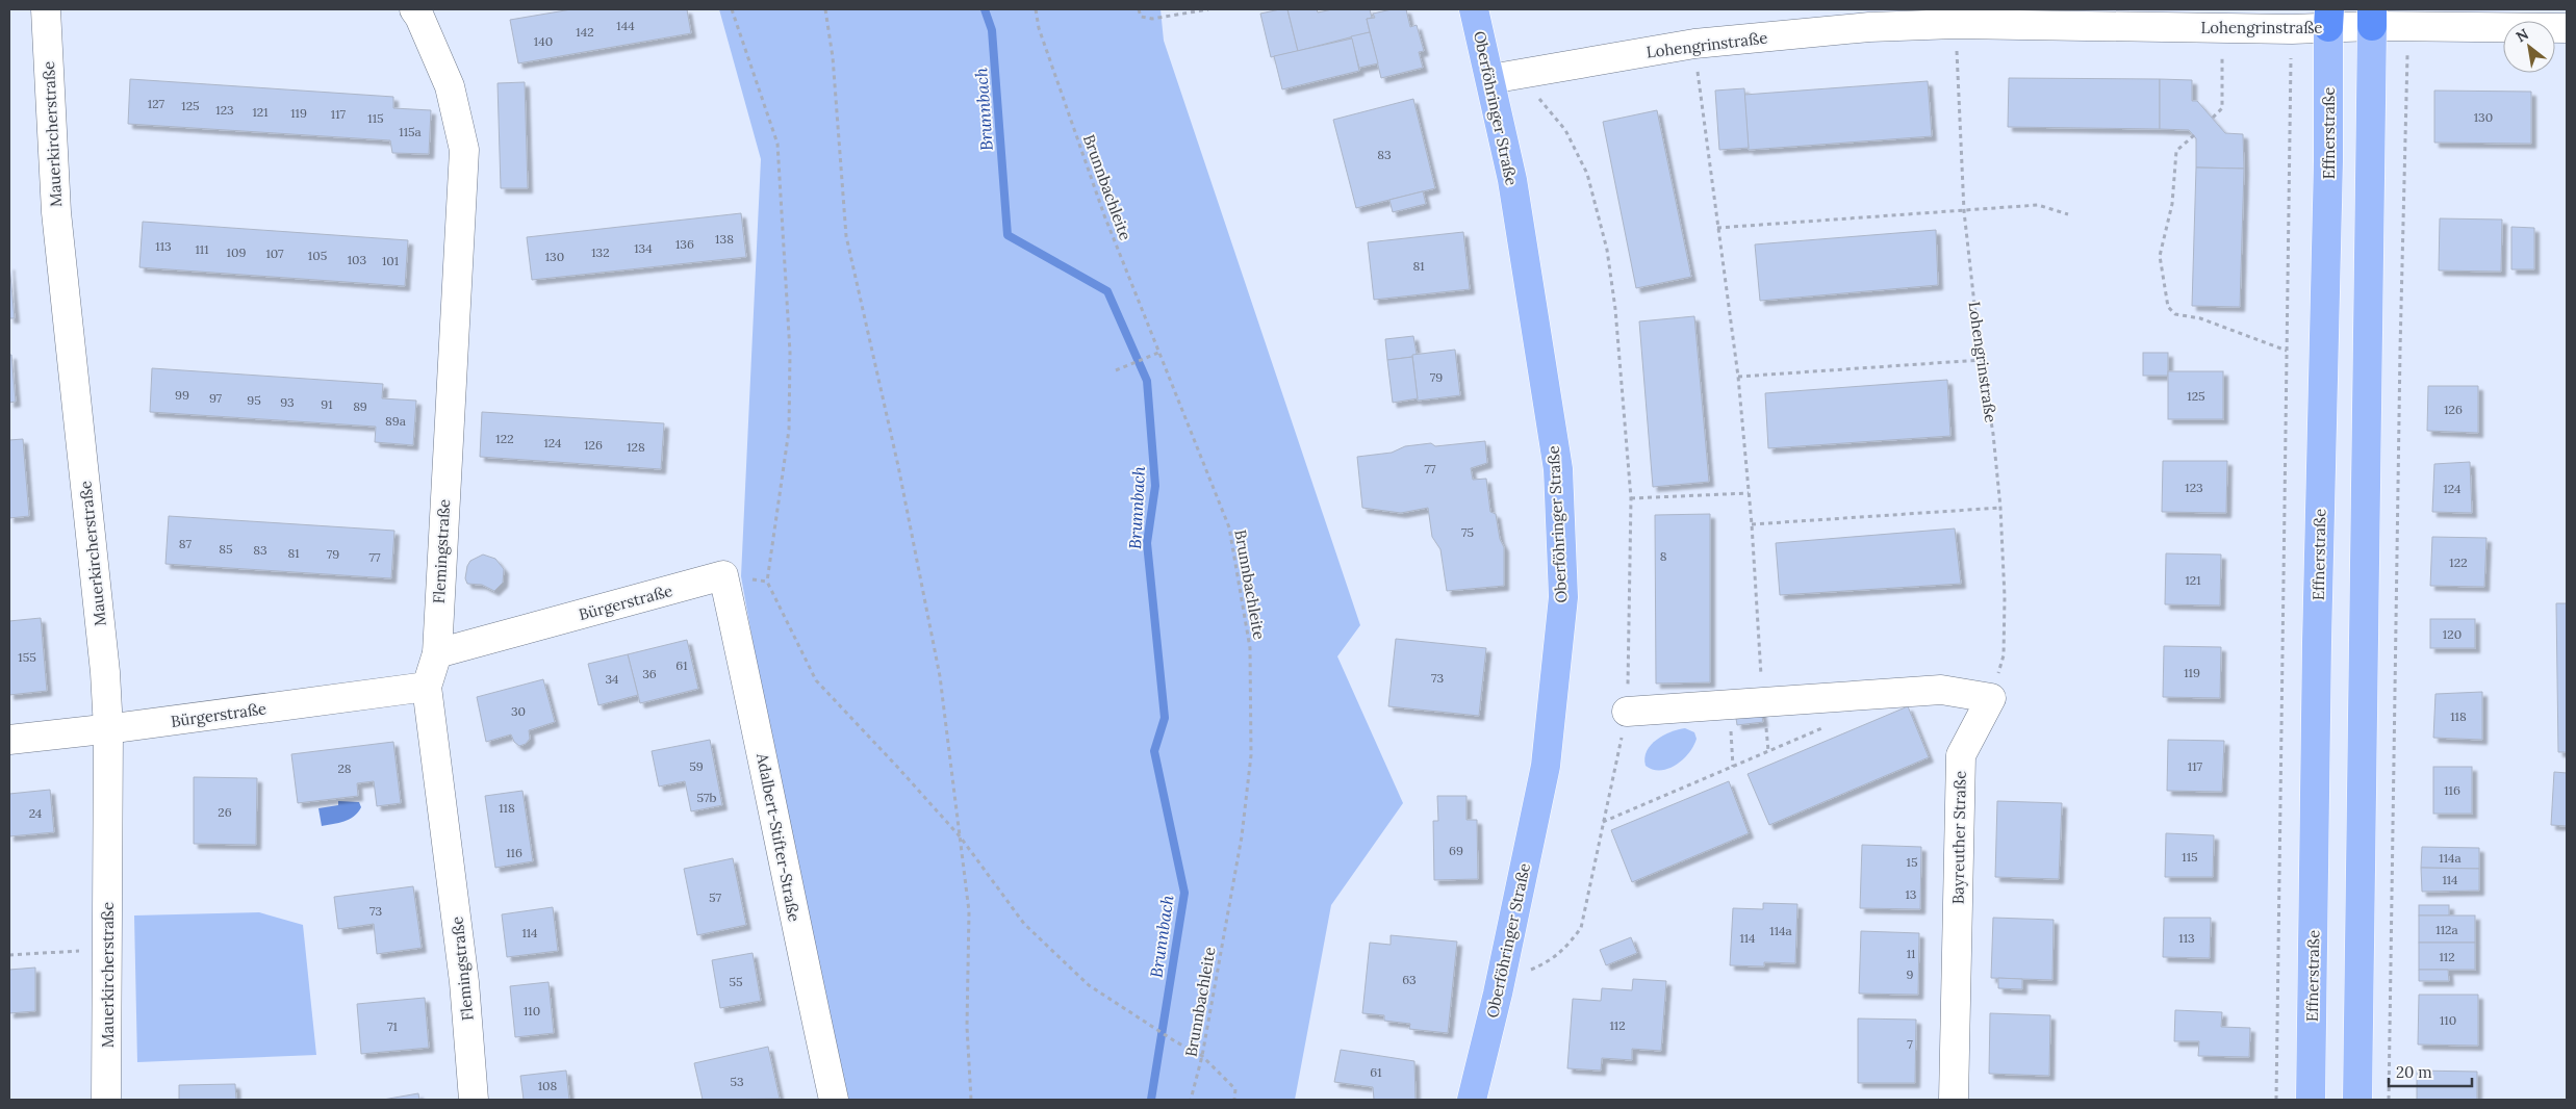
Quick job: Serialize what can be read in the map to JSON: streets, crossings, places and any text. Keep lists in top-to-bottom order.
{
  "streets": {
    "main road": ["Oberföhringer Straße", "Effnerstraße"],
    "street": [
      "Lohengrinstraße",
      "Mauerkircherstraße",
      "Flemingstraße",
      "Bürgerstraße",
      "Adalbert-Stifter-Straße",
      "Bayreuther Straße"
    ],
    "path": ["Brunnbachleite"]
  },
  "crossings": [
    ["Lohengrinstraße", "Oberföhringer Straße"],
    ["Lohengrinstraße", "Effnerstraße"],
    ["Lohengrinstraße", "Bayreuther Straße"],
    ["Mauerkircherstraße", "Bürgerstraße"],
    ["Flemingstraße", "Bürgerstraße"],
    ["Bürgerstraße", "Adalbert-Stifter-Straße"]
  ],
  "water": ["Brunnbach"],
  "house_numbers": [
    "144",
    "142",
    "140",
    "127",
    "125",
    "123",
    "121",
    "119",
    "117",
    "130",
    "115",
    "115a",
    "83",
    "138",
    "136",
    "113",
    "134",
    "111",
    "109",
    "132",
    "107",
    "105",
    "130",
    "103",
    "101",
    "81",
    "79",
    "99",
    "125",
    "97",
    "95",
    "93",
    "91",
    "89",
    "126",
    "89a",
    "122",
    "124",
    "126",
    "128",
    "77",
    "123",
    "124",
    "75",
    "87",
    "85",
    "83",
    "81",
    "79",
    "8",
    "77",
    "122",
    "121",
    "120",
    "155",
    "61",
    "119",
    "36",
    "73",
    "34",
    "30",
    "118",
    "59",
    "117",
    "28",
    "116",
    "57b",
    "118",
    "26",
    "24",
    "69",
    "116",
    "115",
    "114a",
    "15",
    "114",
    "13",
    "57",
    "73",
    "112a",
    "114a",
    "114",
    "114",
    "113",
    "11",
    "112",
    "9",
    "63",
    "55",
    "110",
    "110",
    "112",
    "71",
    "7",
    "61",
    "53",
    "108"
  ],
  "scale_bar": "20 m",
  "north": "top left"
}
